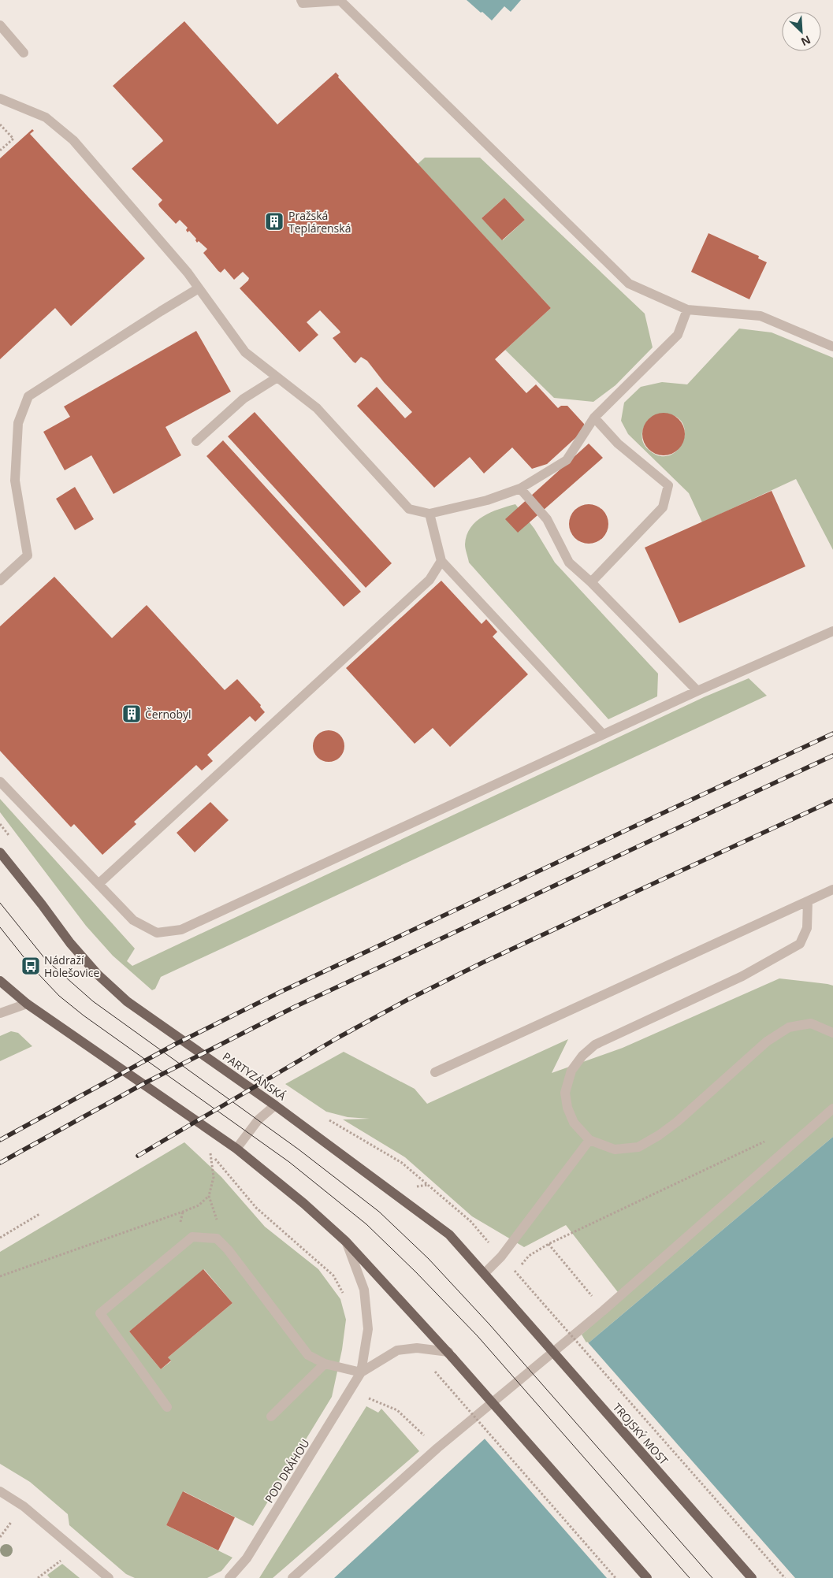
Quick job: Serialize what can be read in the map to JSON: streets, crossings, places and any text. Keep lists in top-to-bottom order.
{
  "streets": {
    "main road": ["PARTYZÁNSKÁ", "TROJSKÝ MOST"],
    "lane": ["POD DRÁHOU"]
  },
  "crossings": [
    ["PARTYZÁNSKÁ", "TROJSKÝ MOST"]
  ],
  "places": {
    "building": ["Pražská Teplárenská", "Černobyl"],
    "bus stop": ["Nádraží Holešovice"]
  },
  "north": "bottom right"
}
